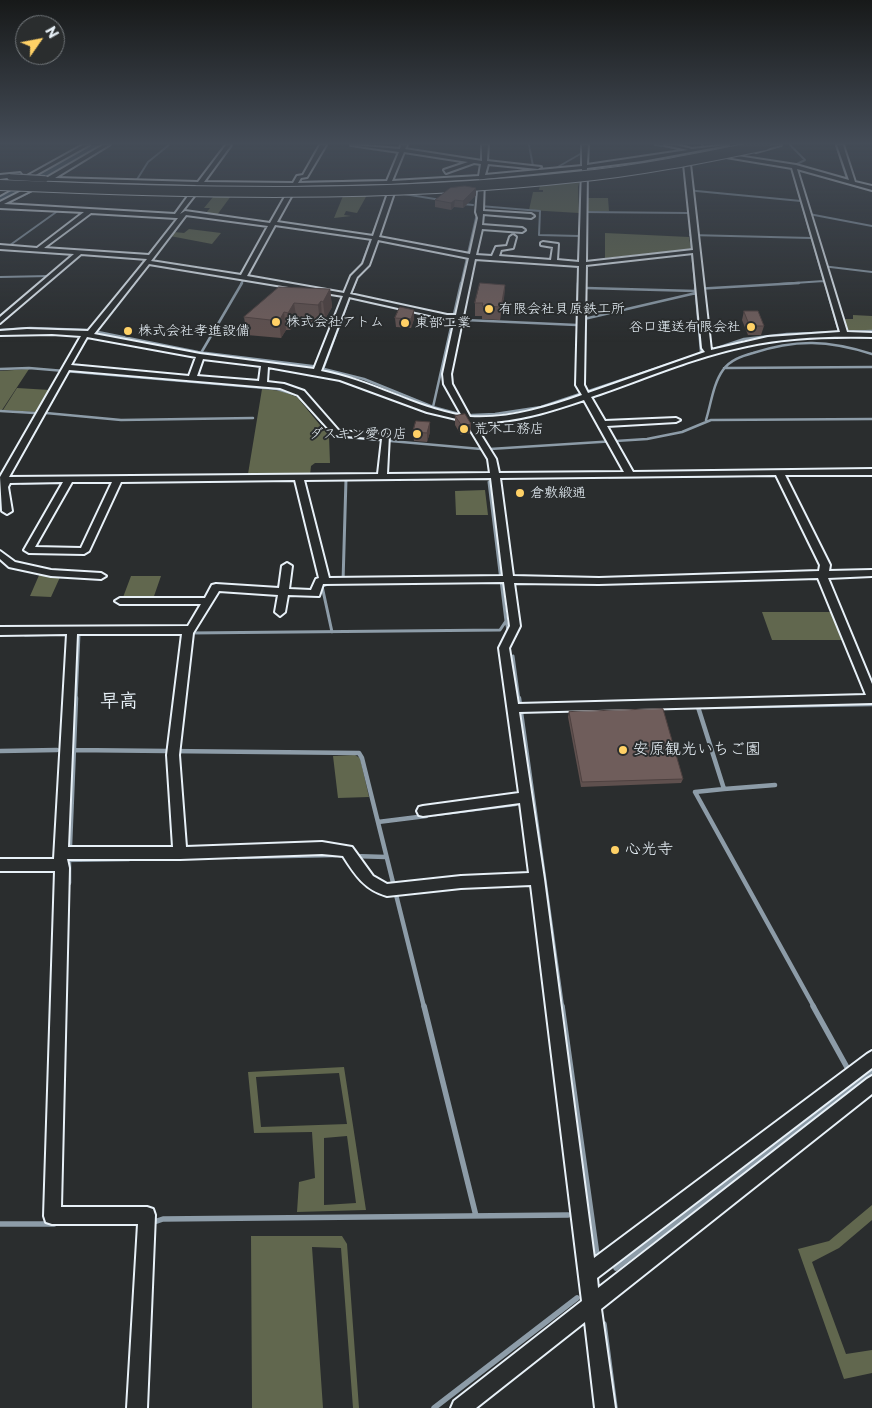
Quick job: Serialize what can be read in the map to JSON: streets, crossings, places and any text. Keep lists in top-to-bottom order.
{
  "districts": ["早高"],
  "places": [
    "有限会社貝原鉄工所",
    "株式会社アトム",
    "東部工業",
    "谷口運送有限会社",
    "株式会社孝進設備",
    "荒木工務店",
    "ダスキン愛の店",
    "倉敷緞通",
    "安原観光いちご園",
    "心光寺"
  ],
  "north": "top right"
}
